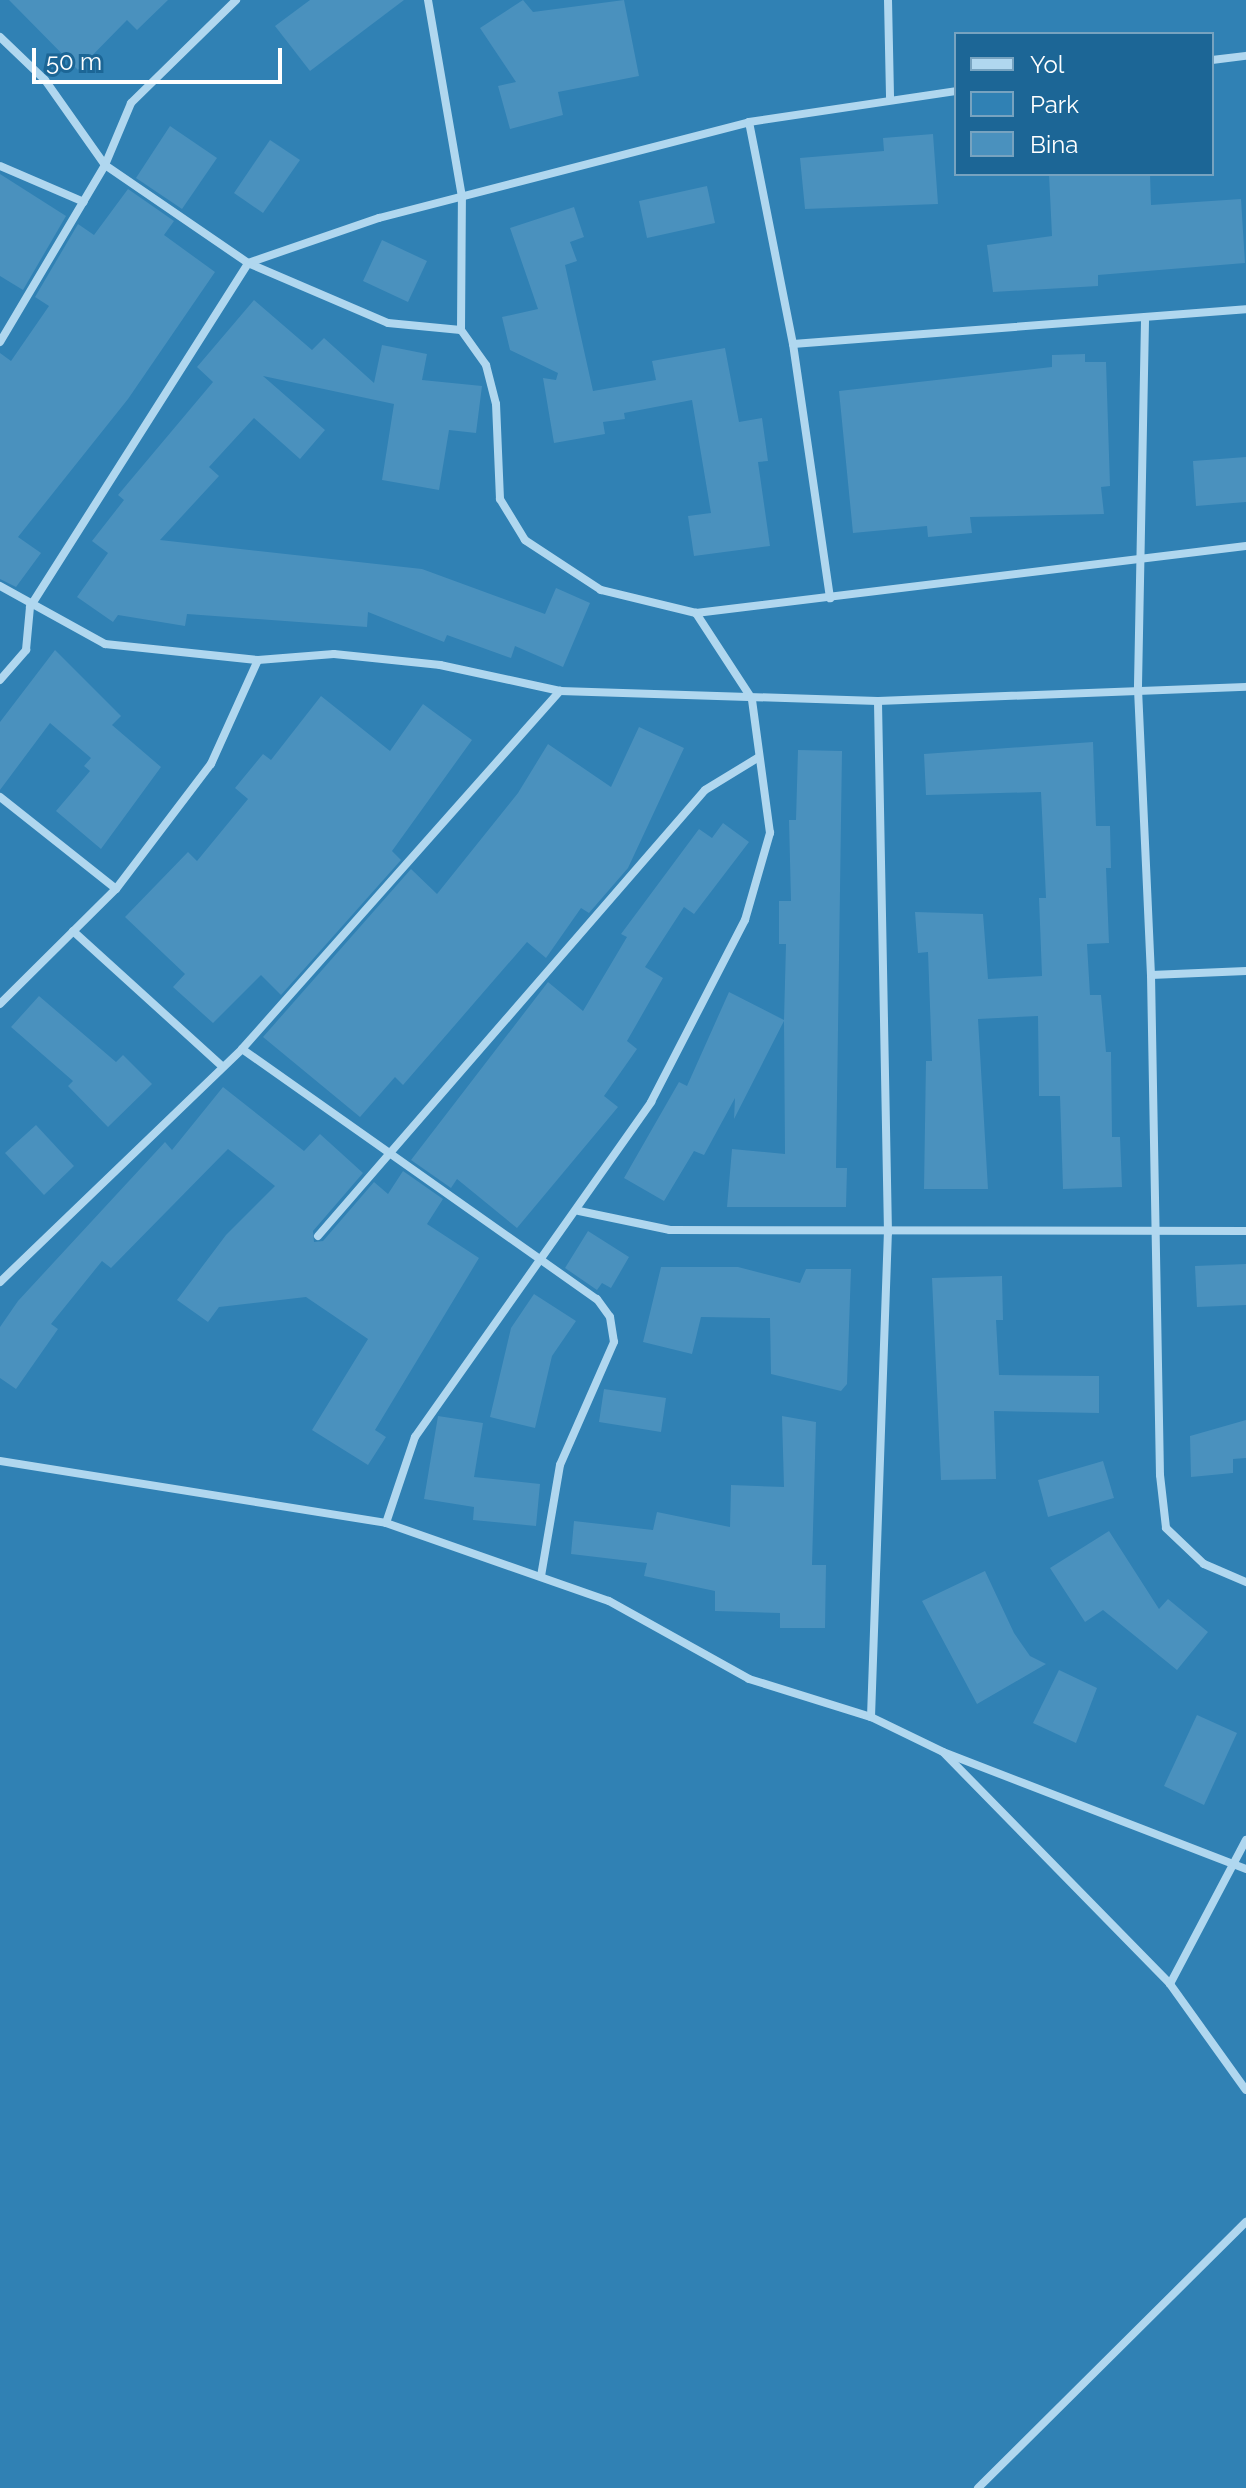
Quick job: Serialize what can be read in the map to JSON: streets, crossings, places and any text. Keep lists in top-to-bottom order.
{
  "legend": ["Yol", "Park", "Bina"],
  "scale_bar": "50 m"
}
